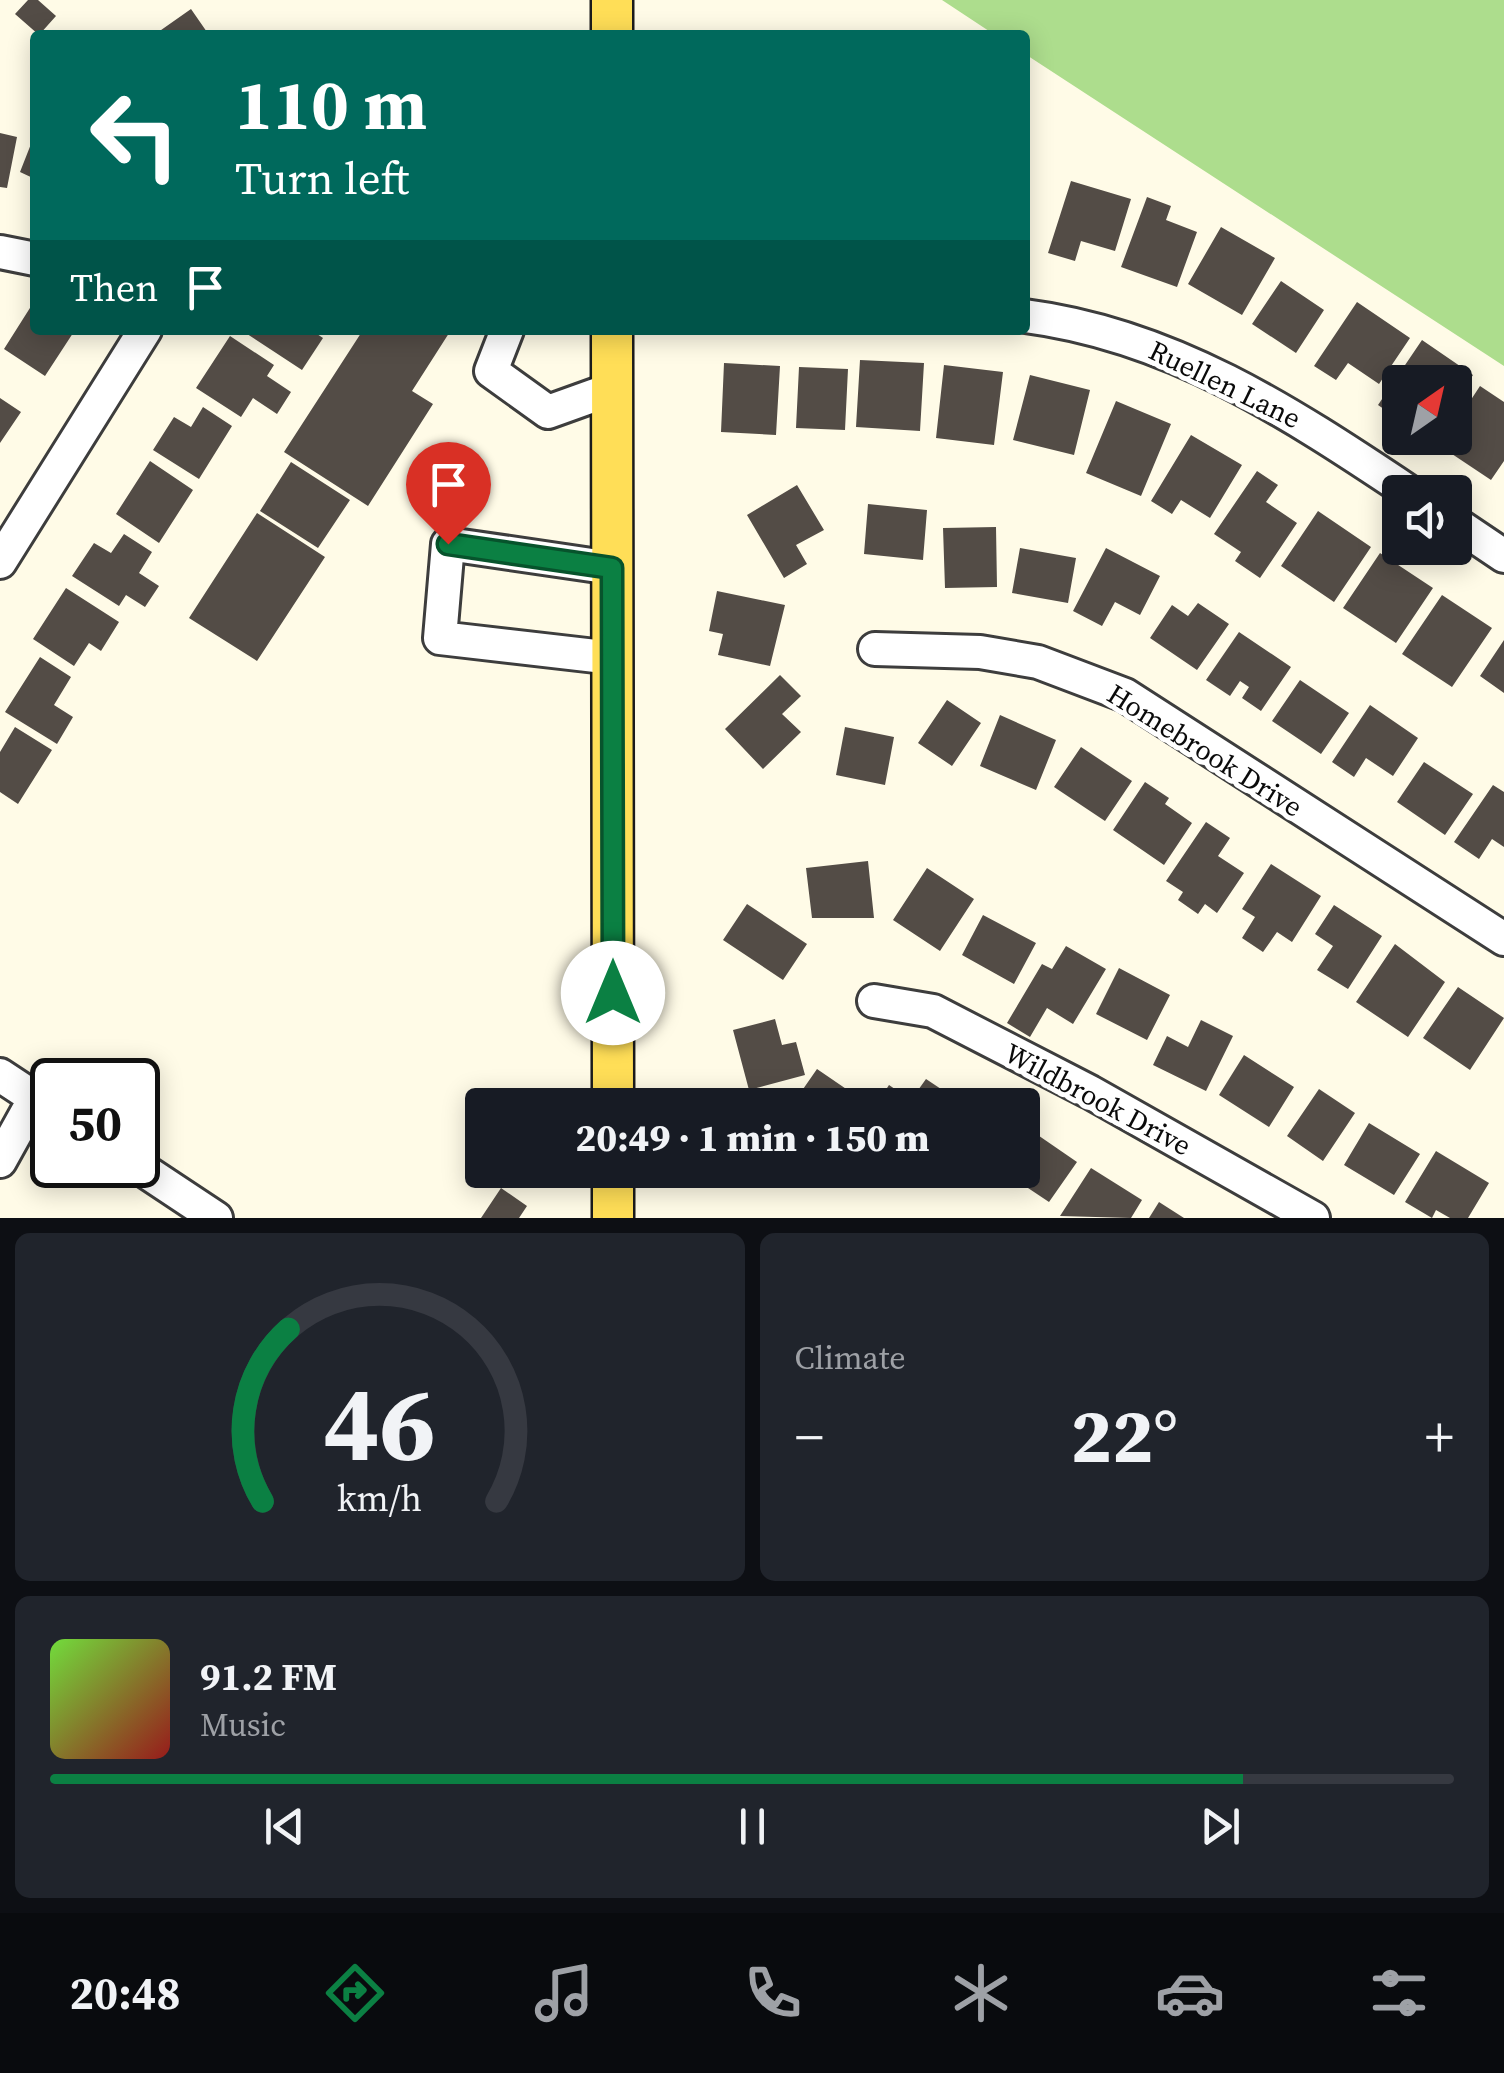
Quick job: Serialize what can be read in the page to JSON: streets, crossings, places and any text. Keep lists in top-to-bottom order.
{
  "streets": {
    "street": ["Ruellen Lane", "Homebrook Drive", "Wildbrook Drive"]
  },
  "north": "top right",
  "page": {
    "turn": ["110 m", "Turn left"],
    "then": "Then",
    "limit": "50",
    "trip": "20:49 · 1 min · 150 m",
    "tile": "Climate",
    "heat": ["−", "22°", "+"],
    "song": ["91.2 FM", "Music"],
    "tabs": "20:48",
    "gauge": ["46", "km/h"]
  }
}
